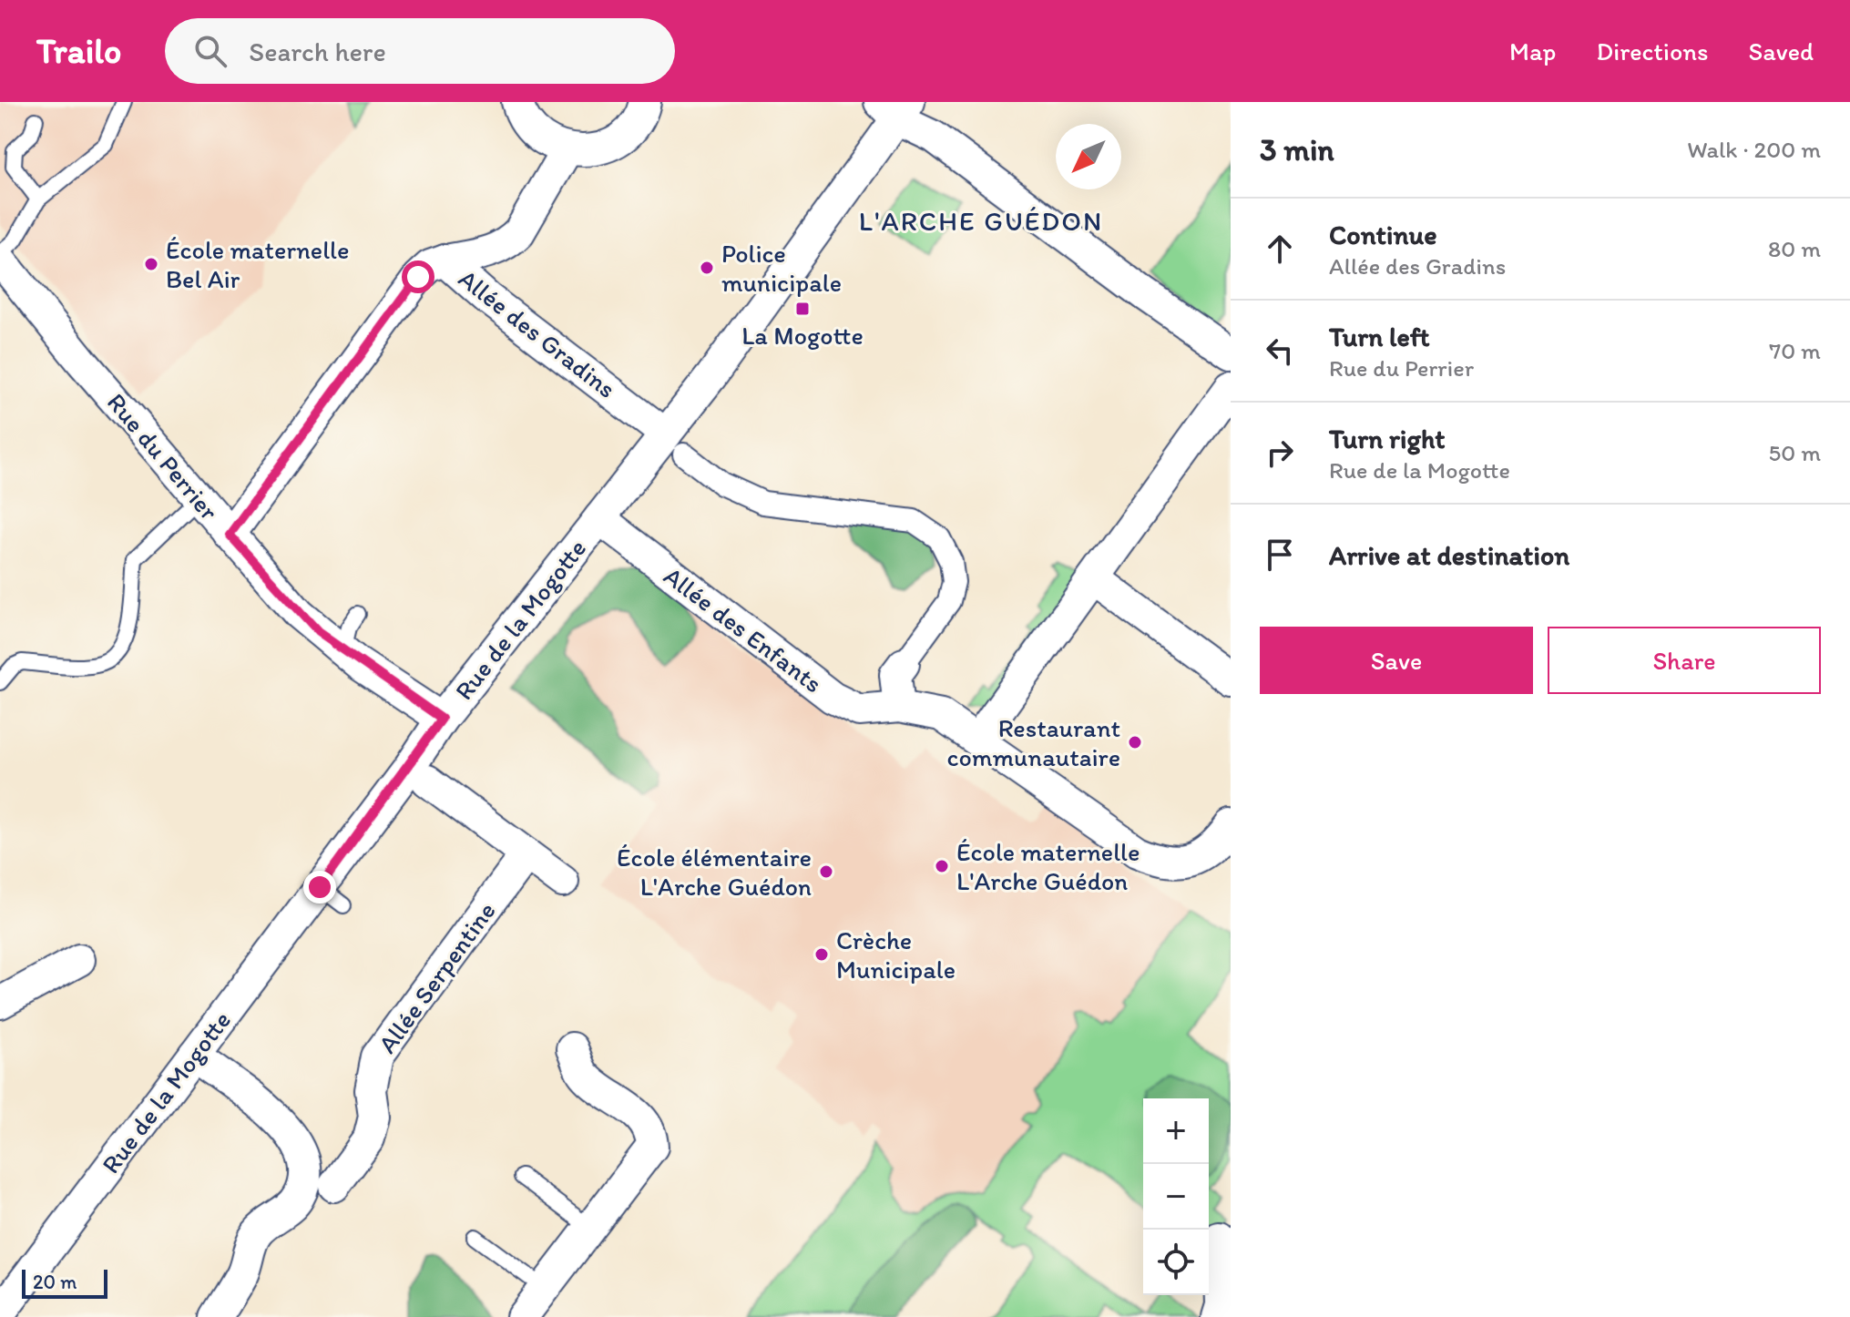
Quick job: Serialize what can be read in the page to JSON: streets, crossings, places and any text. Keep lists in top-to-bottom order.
{
  "streets": {
    "street": [
      "Allée des Gradins",
      "Rue du Perrier",
      "Rue de la Mogotte",
      "Allée des Enfants",
      "Allée Serpentine"
    ]
  },
  "crossings": [
    ["Allée des Gradins", "Rue du Perrier"],
    ["Allée des Gradins", "Rue de la Mogotte"],
    ["Rue du Perrier", "Rue de la Mogotte"],
    ["Rue de la Mogotte", "Allée des Enfants"]
  ],
  "districts": ["L'ARCHE GUÉDON"],
  "places": {
    "other": [
      "École maternelle Bel Air",
      "Police municipale",
      "Restaurant communautaire",
      "École maternelle L'Arche Guédon",
      "École élémentaire L'Arche Guédon",
      "Crèche Municipale"
    ],
    "transit": ["La Mogotte"]
  },
  "scale_bar": "20 m",
  "north": "bottom left",
  "page": {
    "header": "Trailo",
    "search": "Search here",
    "nav": ["Map", "Directions", "Saved"],
    "heading": ["3 min", "Walk · 200 m"],
    "list": [
      ["Continue", "Allée des Gradins", "80 m"],
      ["Turn left", "Rue du Perrier", "70 m"],
      ["Turn right", "Rue de la Mogotte", "50 m"],
      "Arrive at destination"
    ],
    "buttons": ["Save", "Share"],
    "map_buttons": ["+", "−"],
    "scale": "20 m"
  }
}
